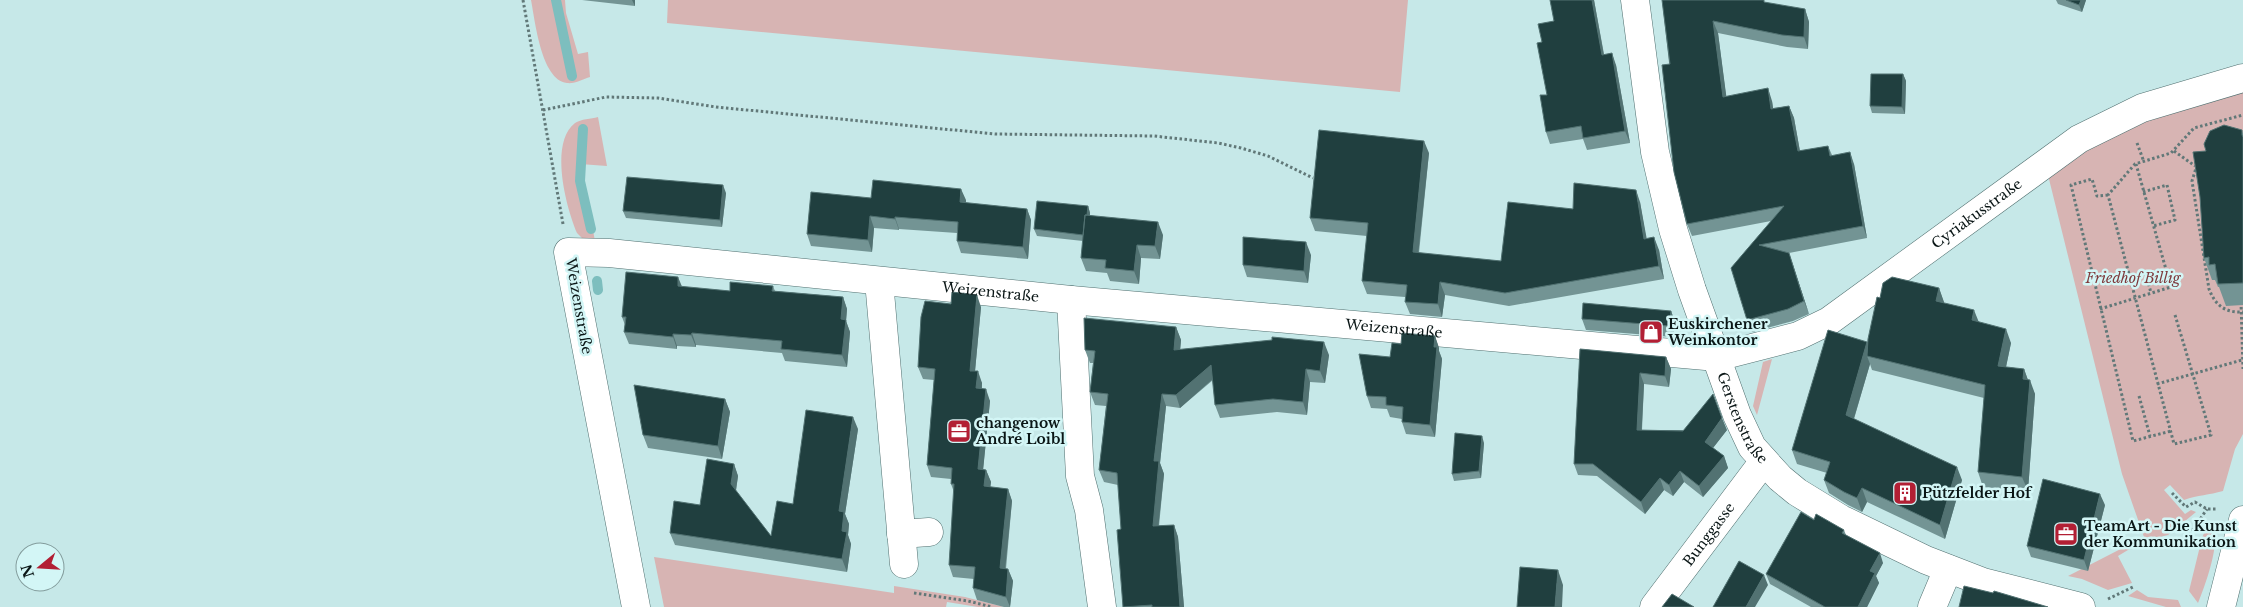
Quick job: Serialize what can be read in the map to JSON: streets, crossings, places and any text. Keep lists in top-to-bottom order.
{
  "streets": {
    "street": [
      "Cyriakusstraße",
      "Weizenstraße",
      "Gerstenstraße",
      "Bunggasse"
    ]
  },
  "crossings": [
    ["Cyriakusstraße", "Weizenstraße"],
    ["Cyriakusstraße", "Gerstenstraße"],
    ["Weizenstraße", "Gerstenstraße"],
    ["Gerstenstraße", "Bunggasse"]
  ],
  "parks": ["Friedhof Billig"],
  "places": {
    "shop": ["Euskirchener Weinkontor"],
    "office": ["changenow André Loibl", "TeamArt - Die Kunst der Kommunikation"],
    "building": ["Pützfelder Hof"]
  },
  "north": "left"
}
